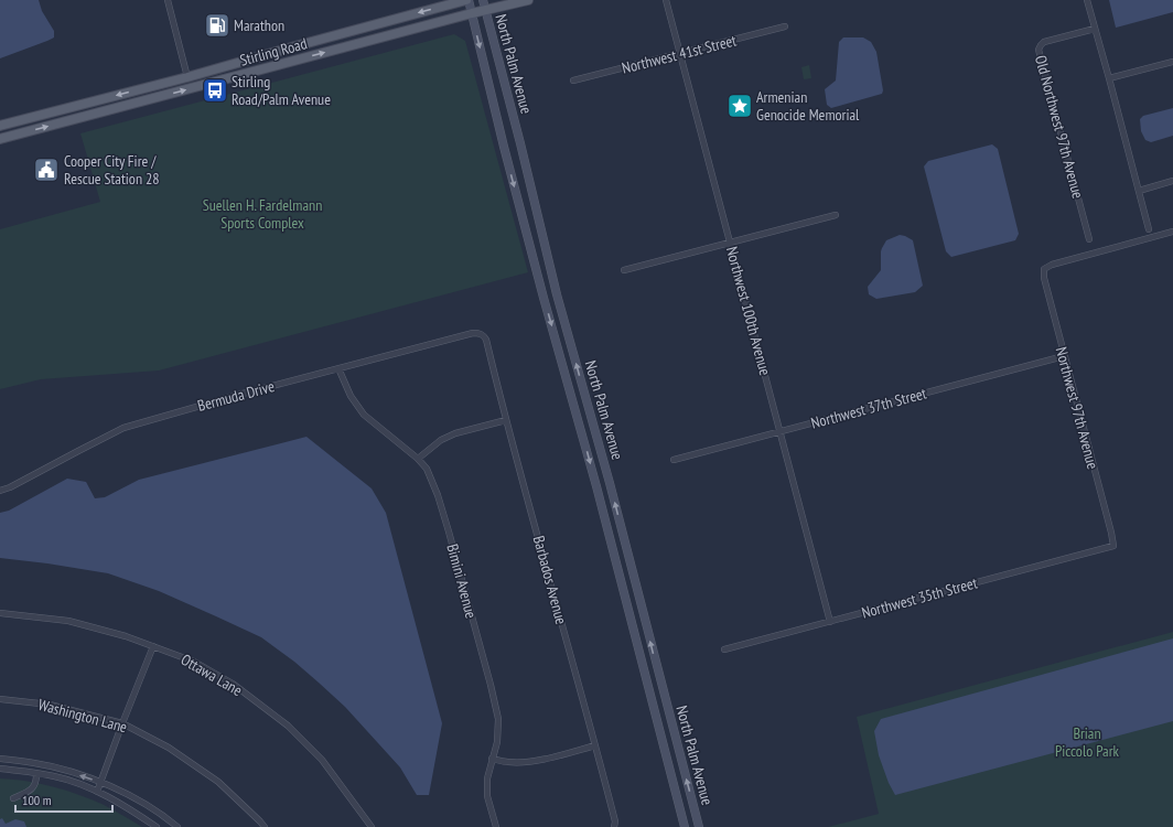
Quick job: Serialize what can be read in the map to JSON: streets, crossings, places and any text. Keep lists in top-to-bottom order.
{
  "streets": {
    "main road": ["Stirling Road", "North Palm Avenue"],
    "street": [
      "Northwest 41st Street",
      "Old Northwest 97th Avenue",
      "Northwest 100th Avenue",
      "Bermuda Drive",
      "Northwest 37th Street",
      "Northwest 97th Avenue",
      "Barbados Avenue",
      "Bimini Avenue",
      "Northwest 35th Street",
      "Ottawa Lane",
      "Washington Lane"
    ]
  },
  "crossings": [
    ["Stirling Road", "North Palm Avenue"],
    ["Northwest 41st Street", "Northwest 100th Avenue"],
    ["Northwest 100th Avenue", "Northwest 37th Street"],
    ["Northwest 100th Avenue", "Northwest 35th Street"],
    ["Bermuda Drive", "Barbados Avenue"],
    ["Bermuda Drive", "Bimini Avenue"],
    ["Northwest 37th Street", "Northwest 97th Avenue"],
    ["Northwest 97th Avenue", "Northwest 35th Street"]
  ],
  "parks": ["Suellen H. Fardelmann Sports Complex", "Brian Piccolo Park"],
  "places": {
    "fuel station": ["Marathon"],
    "bus stop": ["Stirling Road/Palm Avenue"],
    "place": ["Armenian Genocide Memorial"],
    "public building": ["Cooper City Fire / Rescue Station 28"]
  },
  "scale_bar": "100 m"
}
